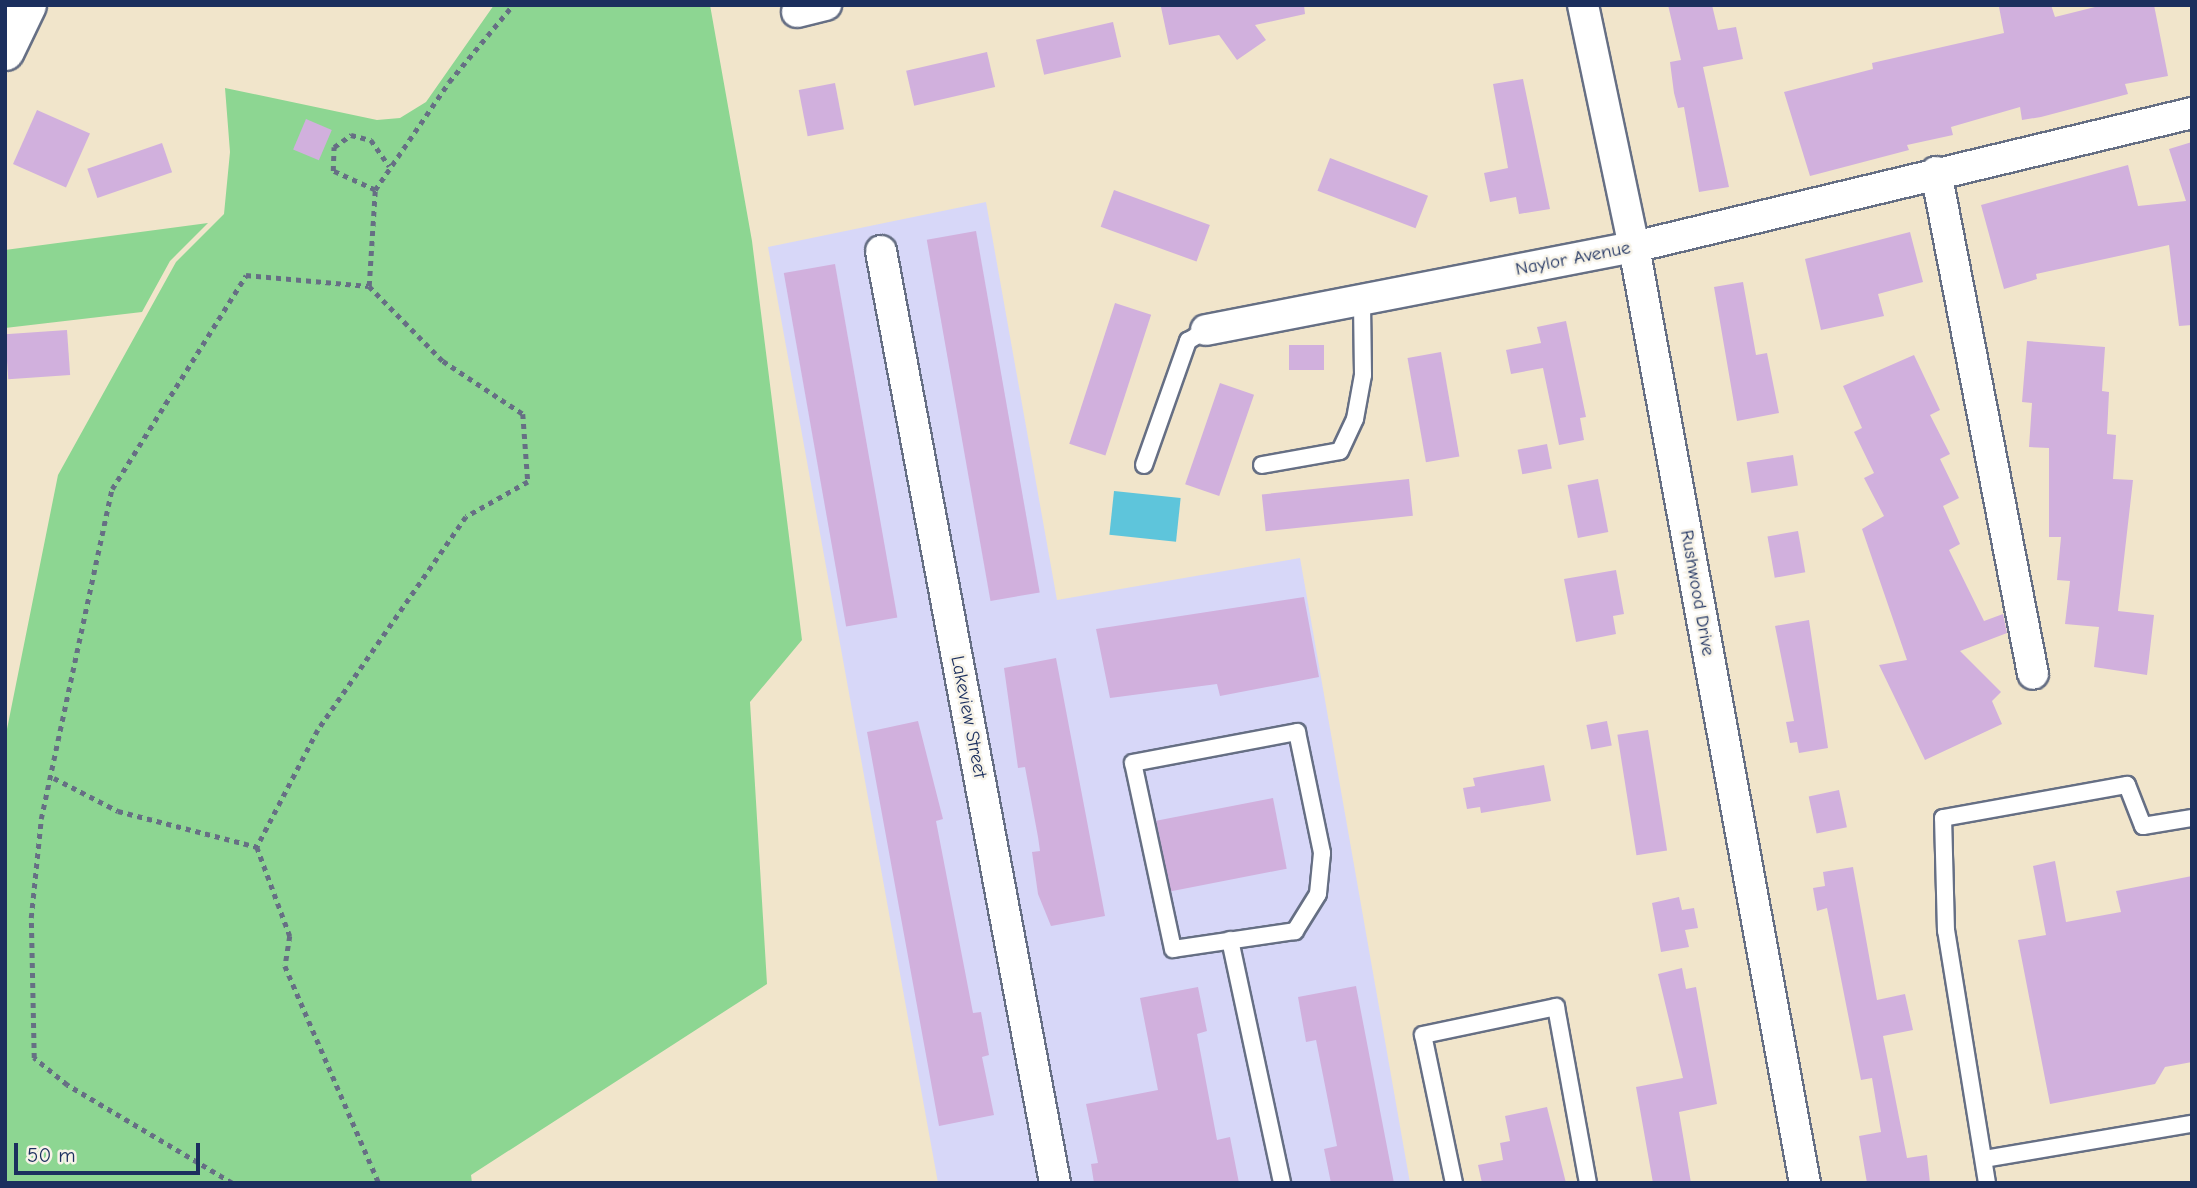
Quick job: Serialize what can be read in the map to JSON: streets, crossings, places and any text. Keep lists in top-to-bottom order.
{
  "streets": {
    "street": ["Naylor Avenue", "Rushwood Drive", "Lakeview Street"]
  },
  "crossings": [
    ["Naylor Avenue", "Rushwood Drive"]
  ],
  "scale_bar": "50 m"
}
